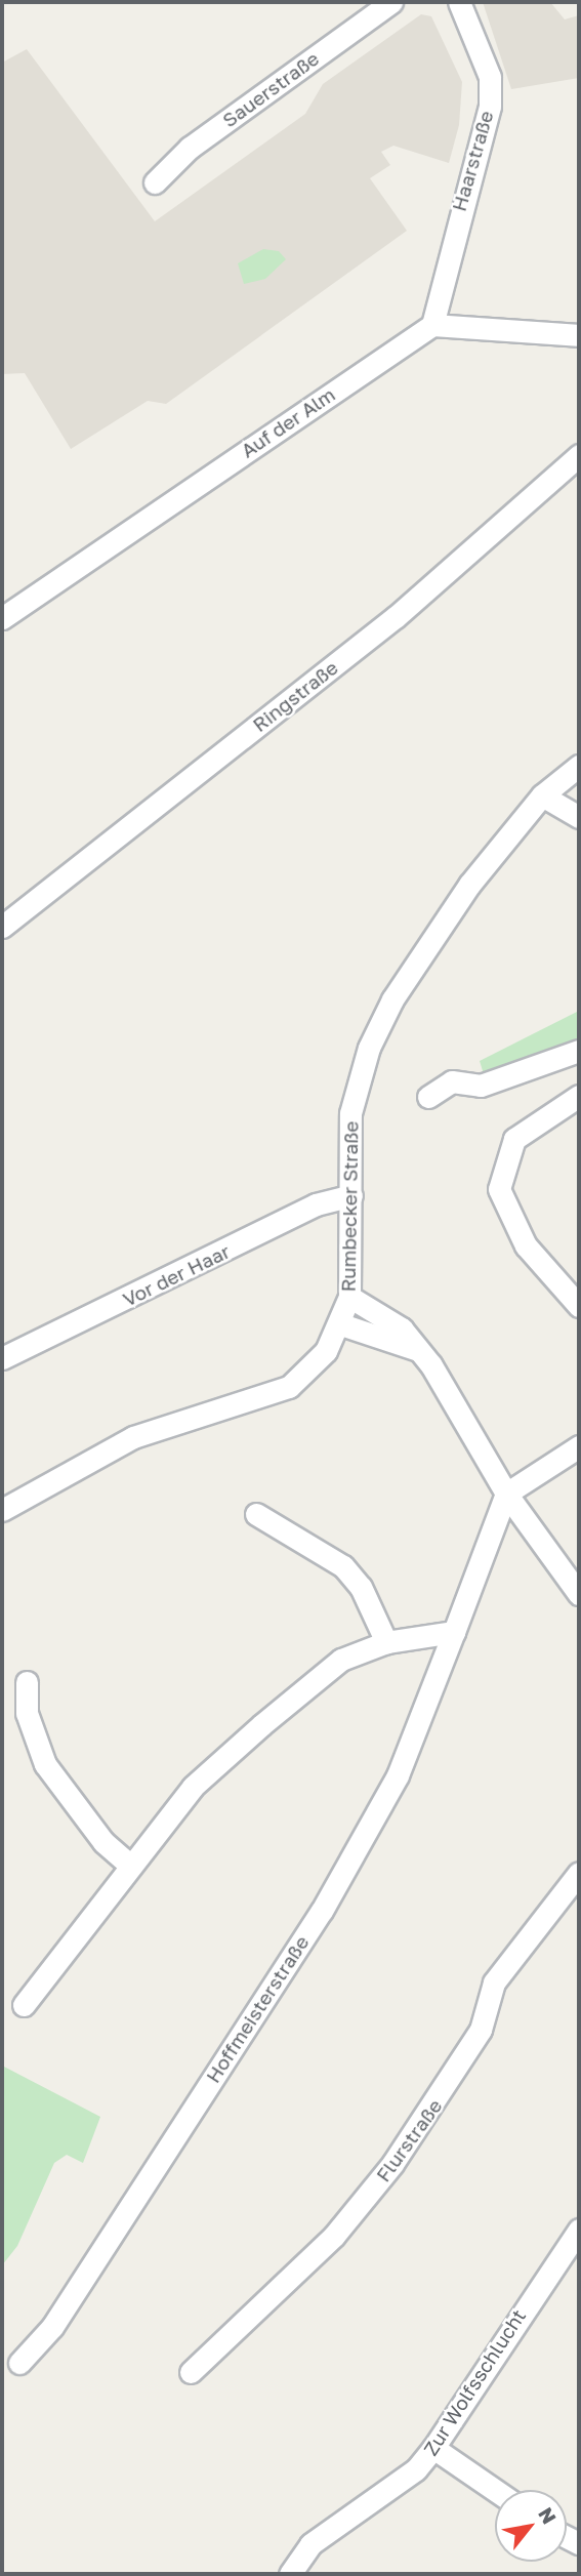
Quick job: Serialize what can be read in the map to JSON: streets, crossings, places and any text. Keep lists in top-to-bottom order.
{
  "streets": {
    "street": [
      "Sauerstraße",
      "Haarstraße",
      "Auf der Alm",
      "Ringstraße",
      "Rumbecker Straße",
      "Vor der Haar",
      "Hoffmeisterstraße",
      "Flurstraße",
      "Zur Wolfsschlucht"
    ]
  },
  "crossings": [
    ["Haarstraße", "Auf der Alm"],
    ["Rumbecker Straße", "Vor der Haar"]
  ],
  "north": "top right"
}
